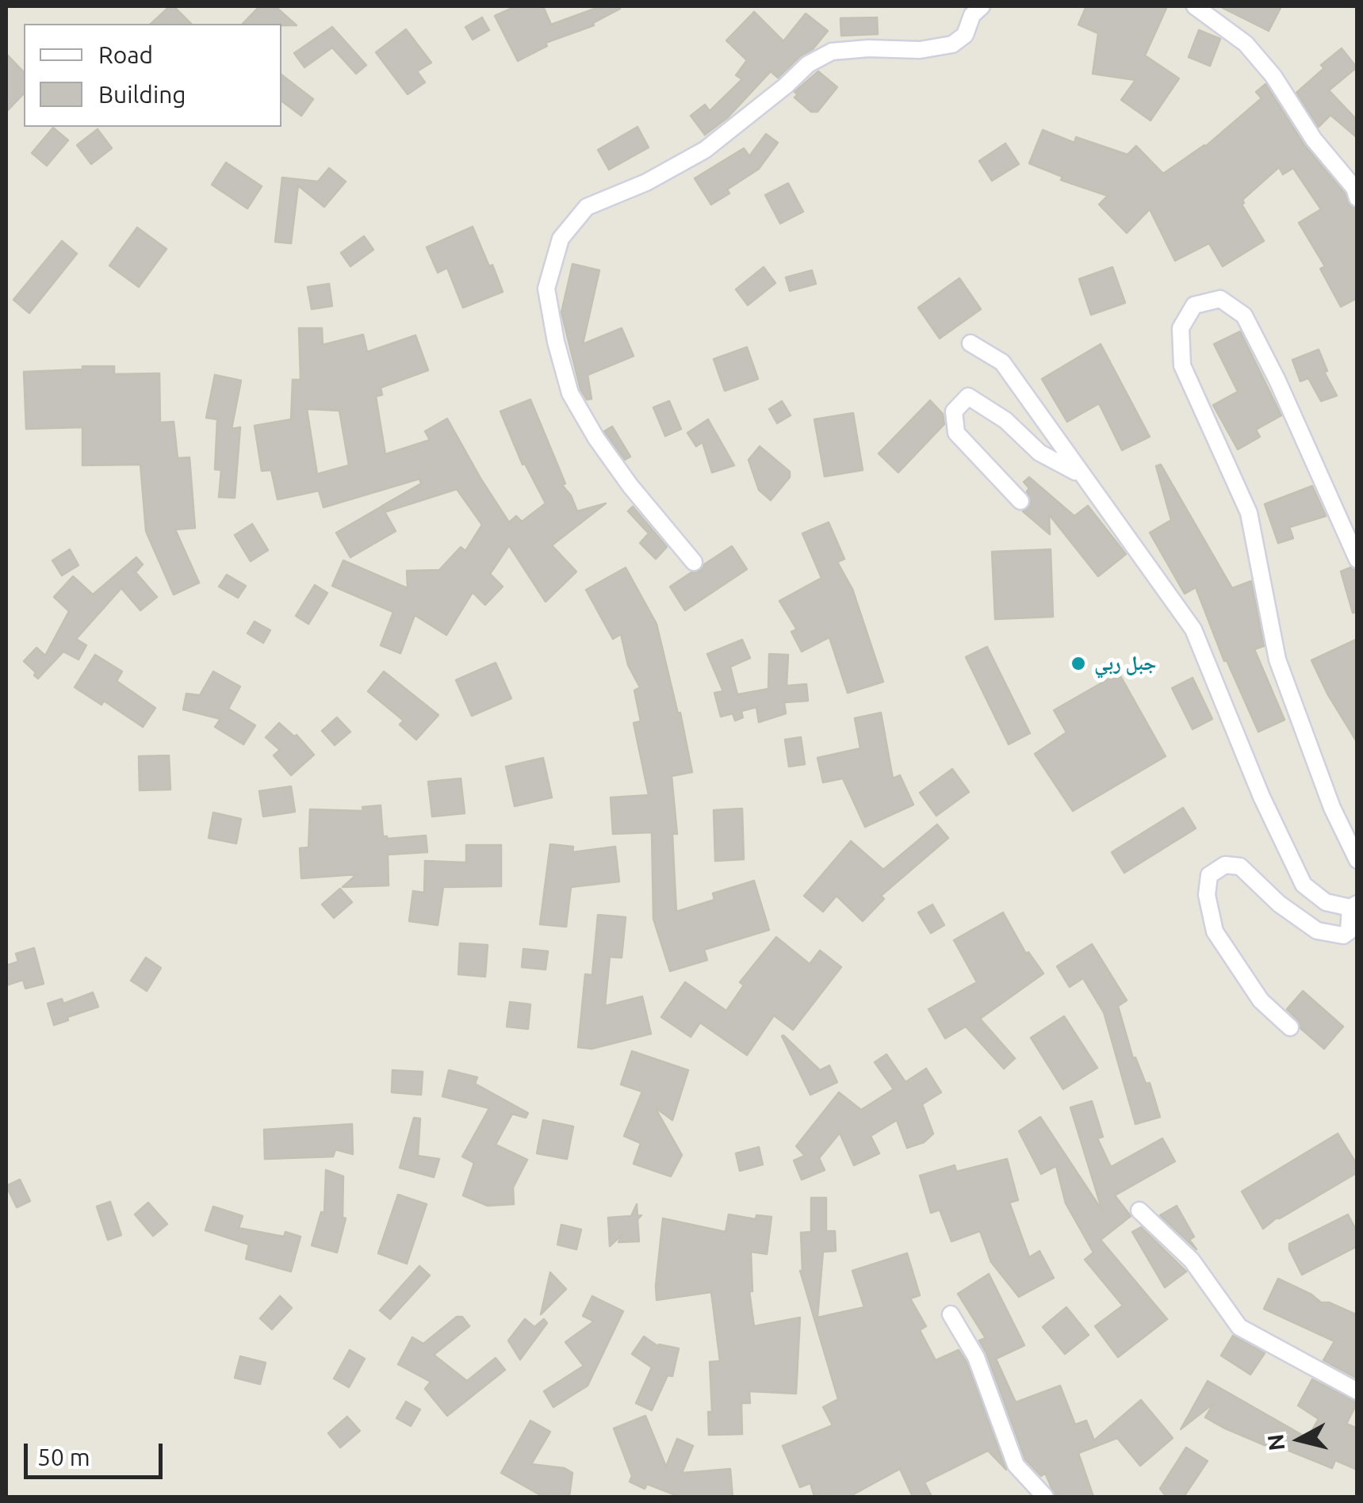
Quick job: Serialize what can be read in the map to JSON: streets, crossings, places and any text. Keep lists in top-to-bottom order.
{
  "places": ["جبل ربي"],
  "legend": ["Road", "Building"],
  "scale_bar": "50 m",
  "north": "left"
}
